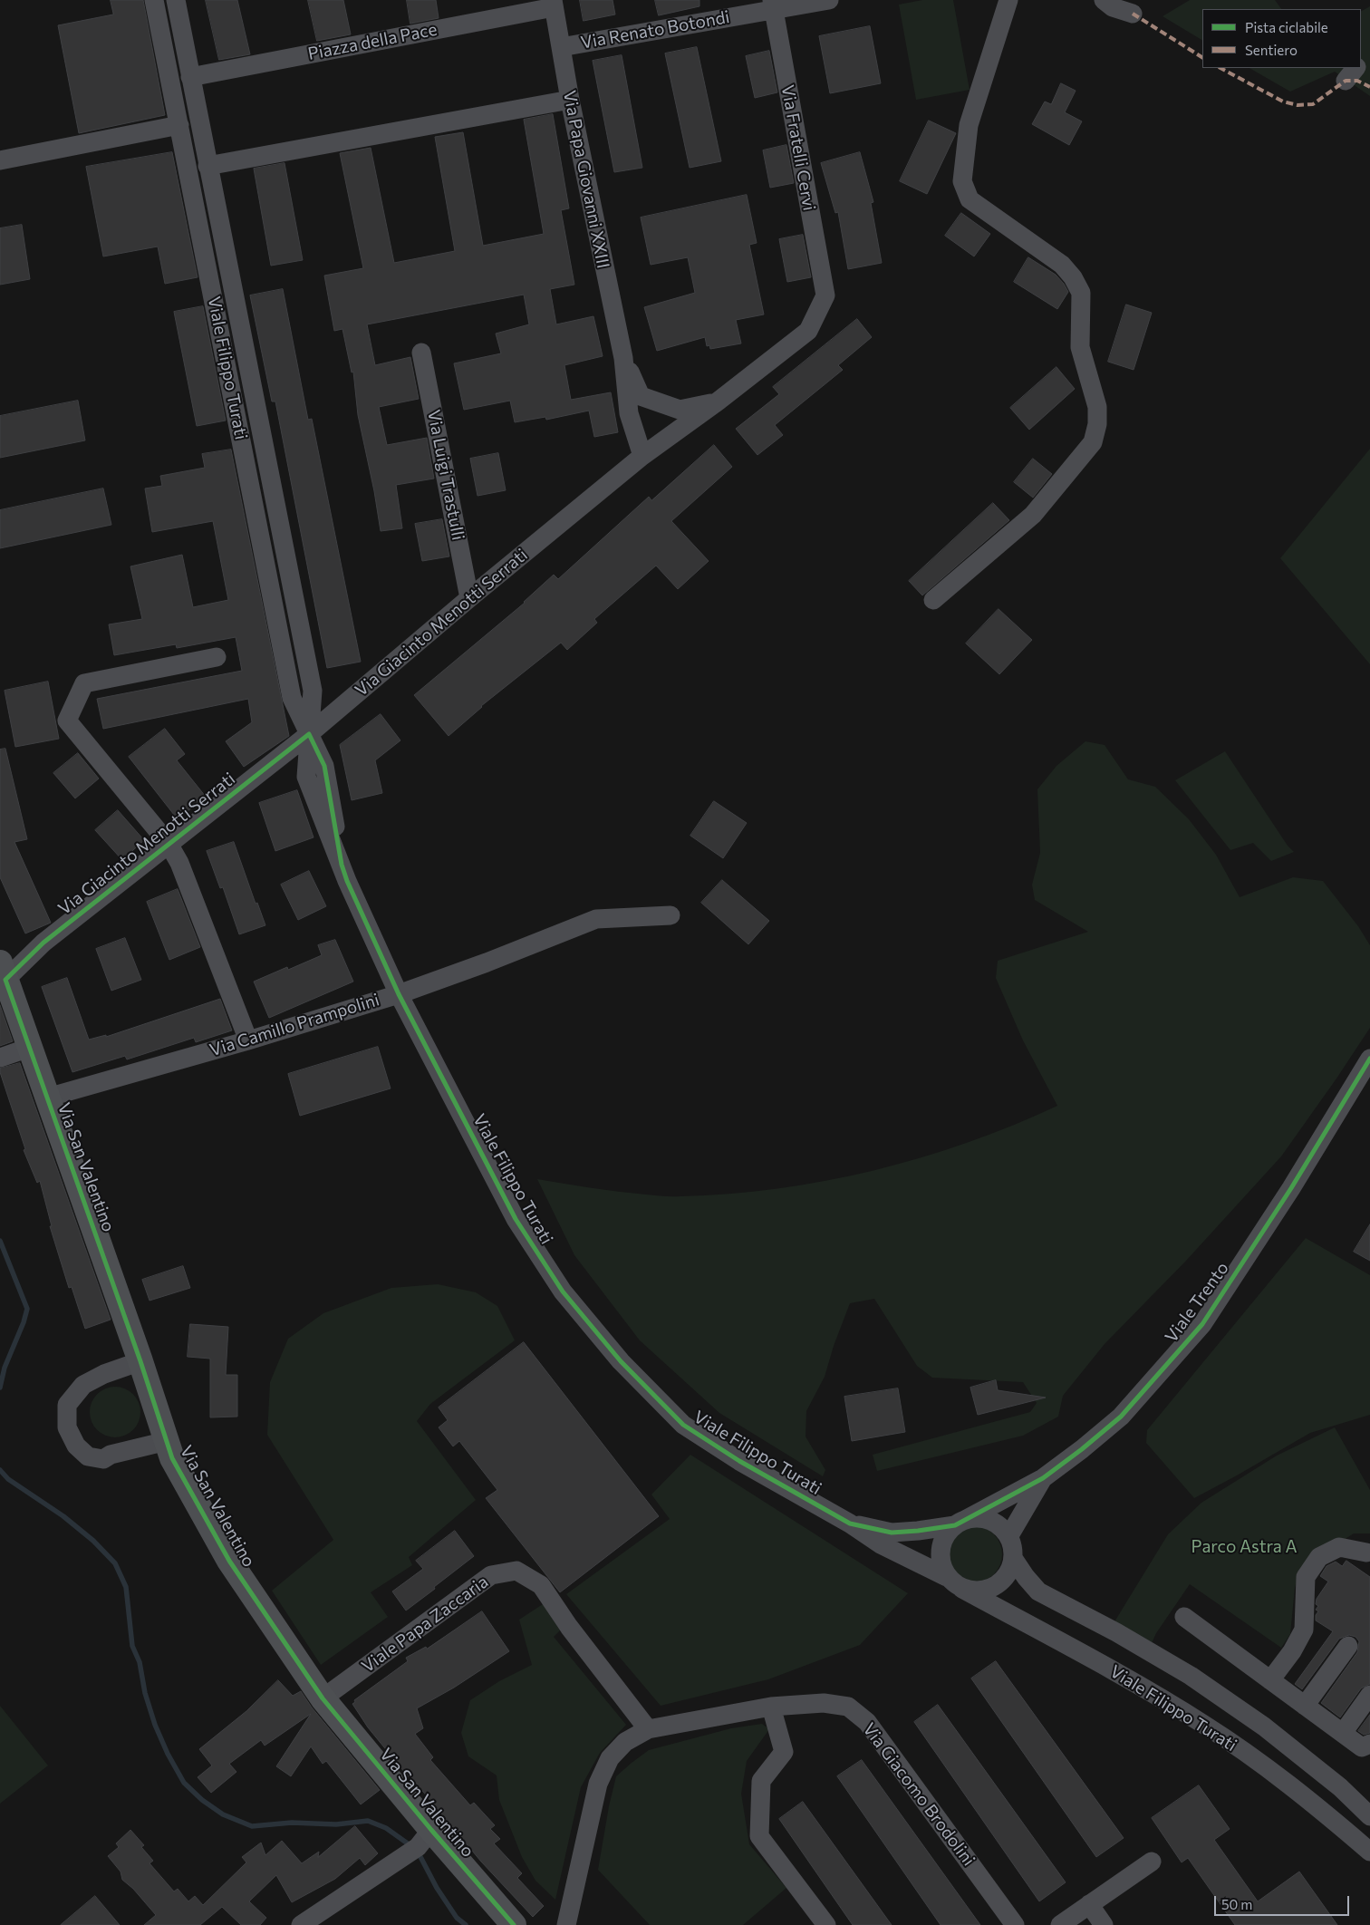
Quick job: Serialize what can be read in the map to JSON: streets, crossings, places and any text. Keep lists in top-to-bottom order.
{
  "streets": {
    "main road": ["Via San Valentino"],
    "street": [
      "Via Renato Botondi",
      "Piazza della Pace",
      "Via Fratelli Cervi",
      "Via Papa Giovanni XXIII",
      "Viale Filippo Turati",
      "Via Luigi Trastulli",
      "Via Giacinto Menotti Serrati",
      "Via Camillo Prampolini",
      "Viale Trento",
      "Viale Papa Zaccaria",
      "Via Giacomo Brodolini"
    ]
  },
  "crossings": [
    ["Via Renato Botondi", "Via Fratelli Cervi"],
    ["Via Renato Botondi", "Via Papa Giovanni XXIII"],
    ["Piazza della Pace", "Via Papa Giovanni XXIII"],
    ["Piazza della Pace", "Viale Filippo Turati"],
    ["Via Fratelli Cervi", "Via Giacinto Menotti Serrati"],
    ["Via Papa Giovanni XXIII", "Via Giacinto Menotti Serrati"],
    ["Viale Filippo Turati", "Via Giacinto Menotti Serrati"],
    ["Viale Filippo Turati", "Via Camillo Prampolini"],
    ["Viale Filippo Turati", "Viale Trento"],
    ["Via Luigi Trastulli", "Via Giacinto Menotti Serrati"],
    ["Via Giacinto Menotti Serrati", "Via San Valentino"],
    ["Via Camillo Prampolini", "Via San Valentino"],
    ["Via San Valentino", "Viale Papa Zaccaria"],
    ["Viale Papa Zaccaria", "Via Giacomo Brodolini"]
  ],
  "parks": ["Parco Astra A"],
  "legend": ["Pista ciclabile", "Sentiero"],
  "scale_bar": "50 m"
}
